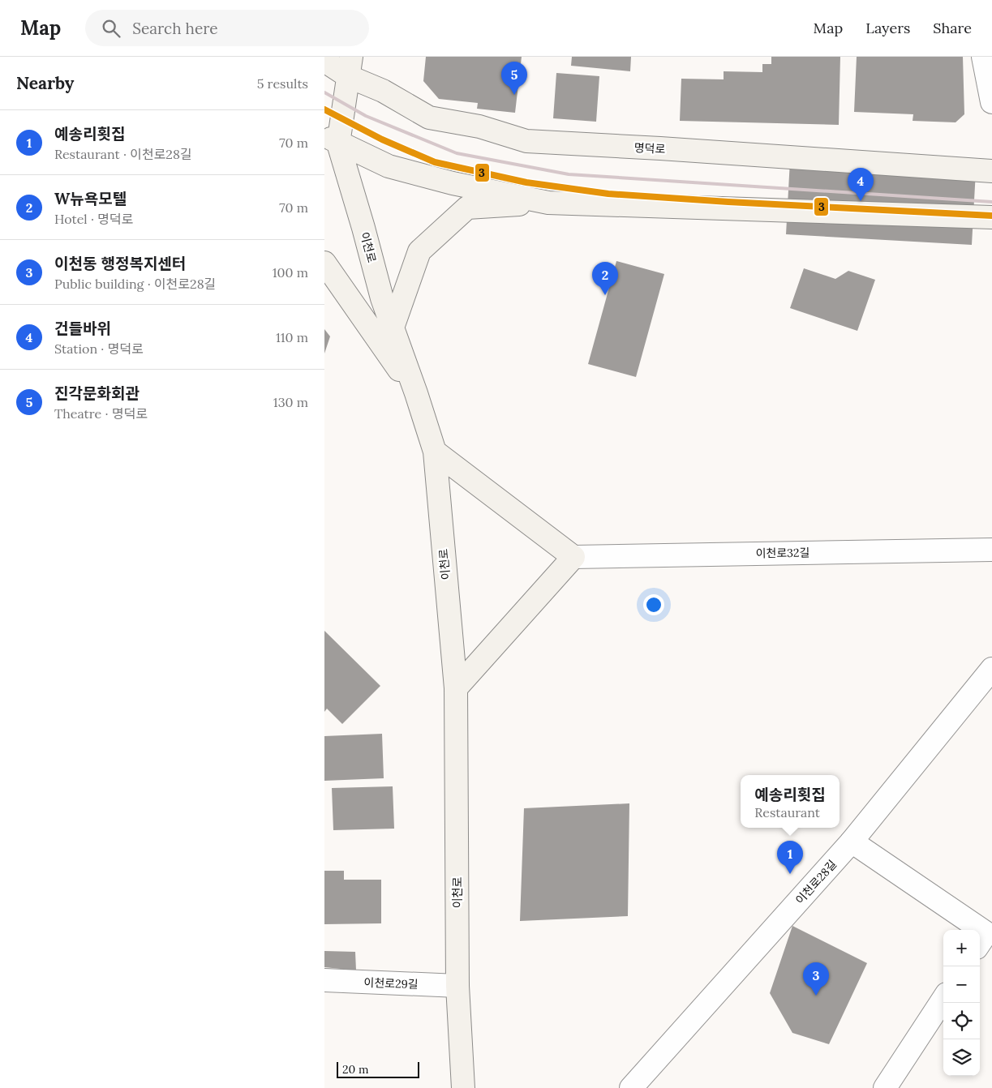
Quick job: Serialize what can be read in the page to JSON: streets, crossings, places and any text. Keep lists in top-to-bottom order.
{
  "streets": {
    "main road": ["명덕로", "이천로"],
    "street": ["이천로32길", "이천로28길", "이천로29길"]
  },
  "crossings": [
    ["명덕로", "이천로"],
    ["이천로", "이천로29길"]
  ],
  "lines": ["transit line 3"],
  "scale_bar": "20 m",
  "page": {
    "header": "Map",
    "search": "Search here",
    "nav": ["Map", "Layers", "Share"],
    "heading": ["Nearby", "5 results"],
    "pins": [
      "5",
      "4",
      "2",
      "1",
      "3"
    ],
    "list": [
      {
        "mark": "1",
        "name": "예송리횟집",
        "note": "Restaurant · 이천로28길",
        "value": "70 m"
      },
      {
        "mark": "2",
        "name": "W뉴욕모텔",
        "note": "Hotel · 명덕로",
        "value": "70 m"
      },
      {
        "mark": "3",
        "name": "이천동 행정복지센터",
        "note": "Public building · 이천로28길",
        "value": "100 m"
      },
      {
        "mark": "4",
        "name": "건들바위",
        "note": "Station · 명덕로",
        "value": "110 m"
      },
      {
        "mark": "5",
        "name": "진각문화회관",
        "note": "Theatre · 명덕로",
        "value": "130 m"
      }
    ],
    "popup": ["예송리횟집", "Restaurant"],
    "map_buttons": ["+", "−"],
    "scale": "20 m"
  }
}
